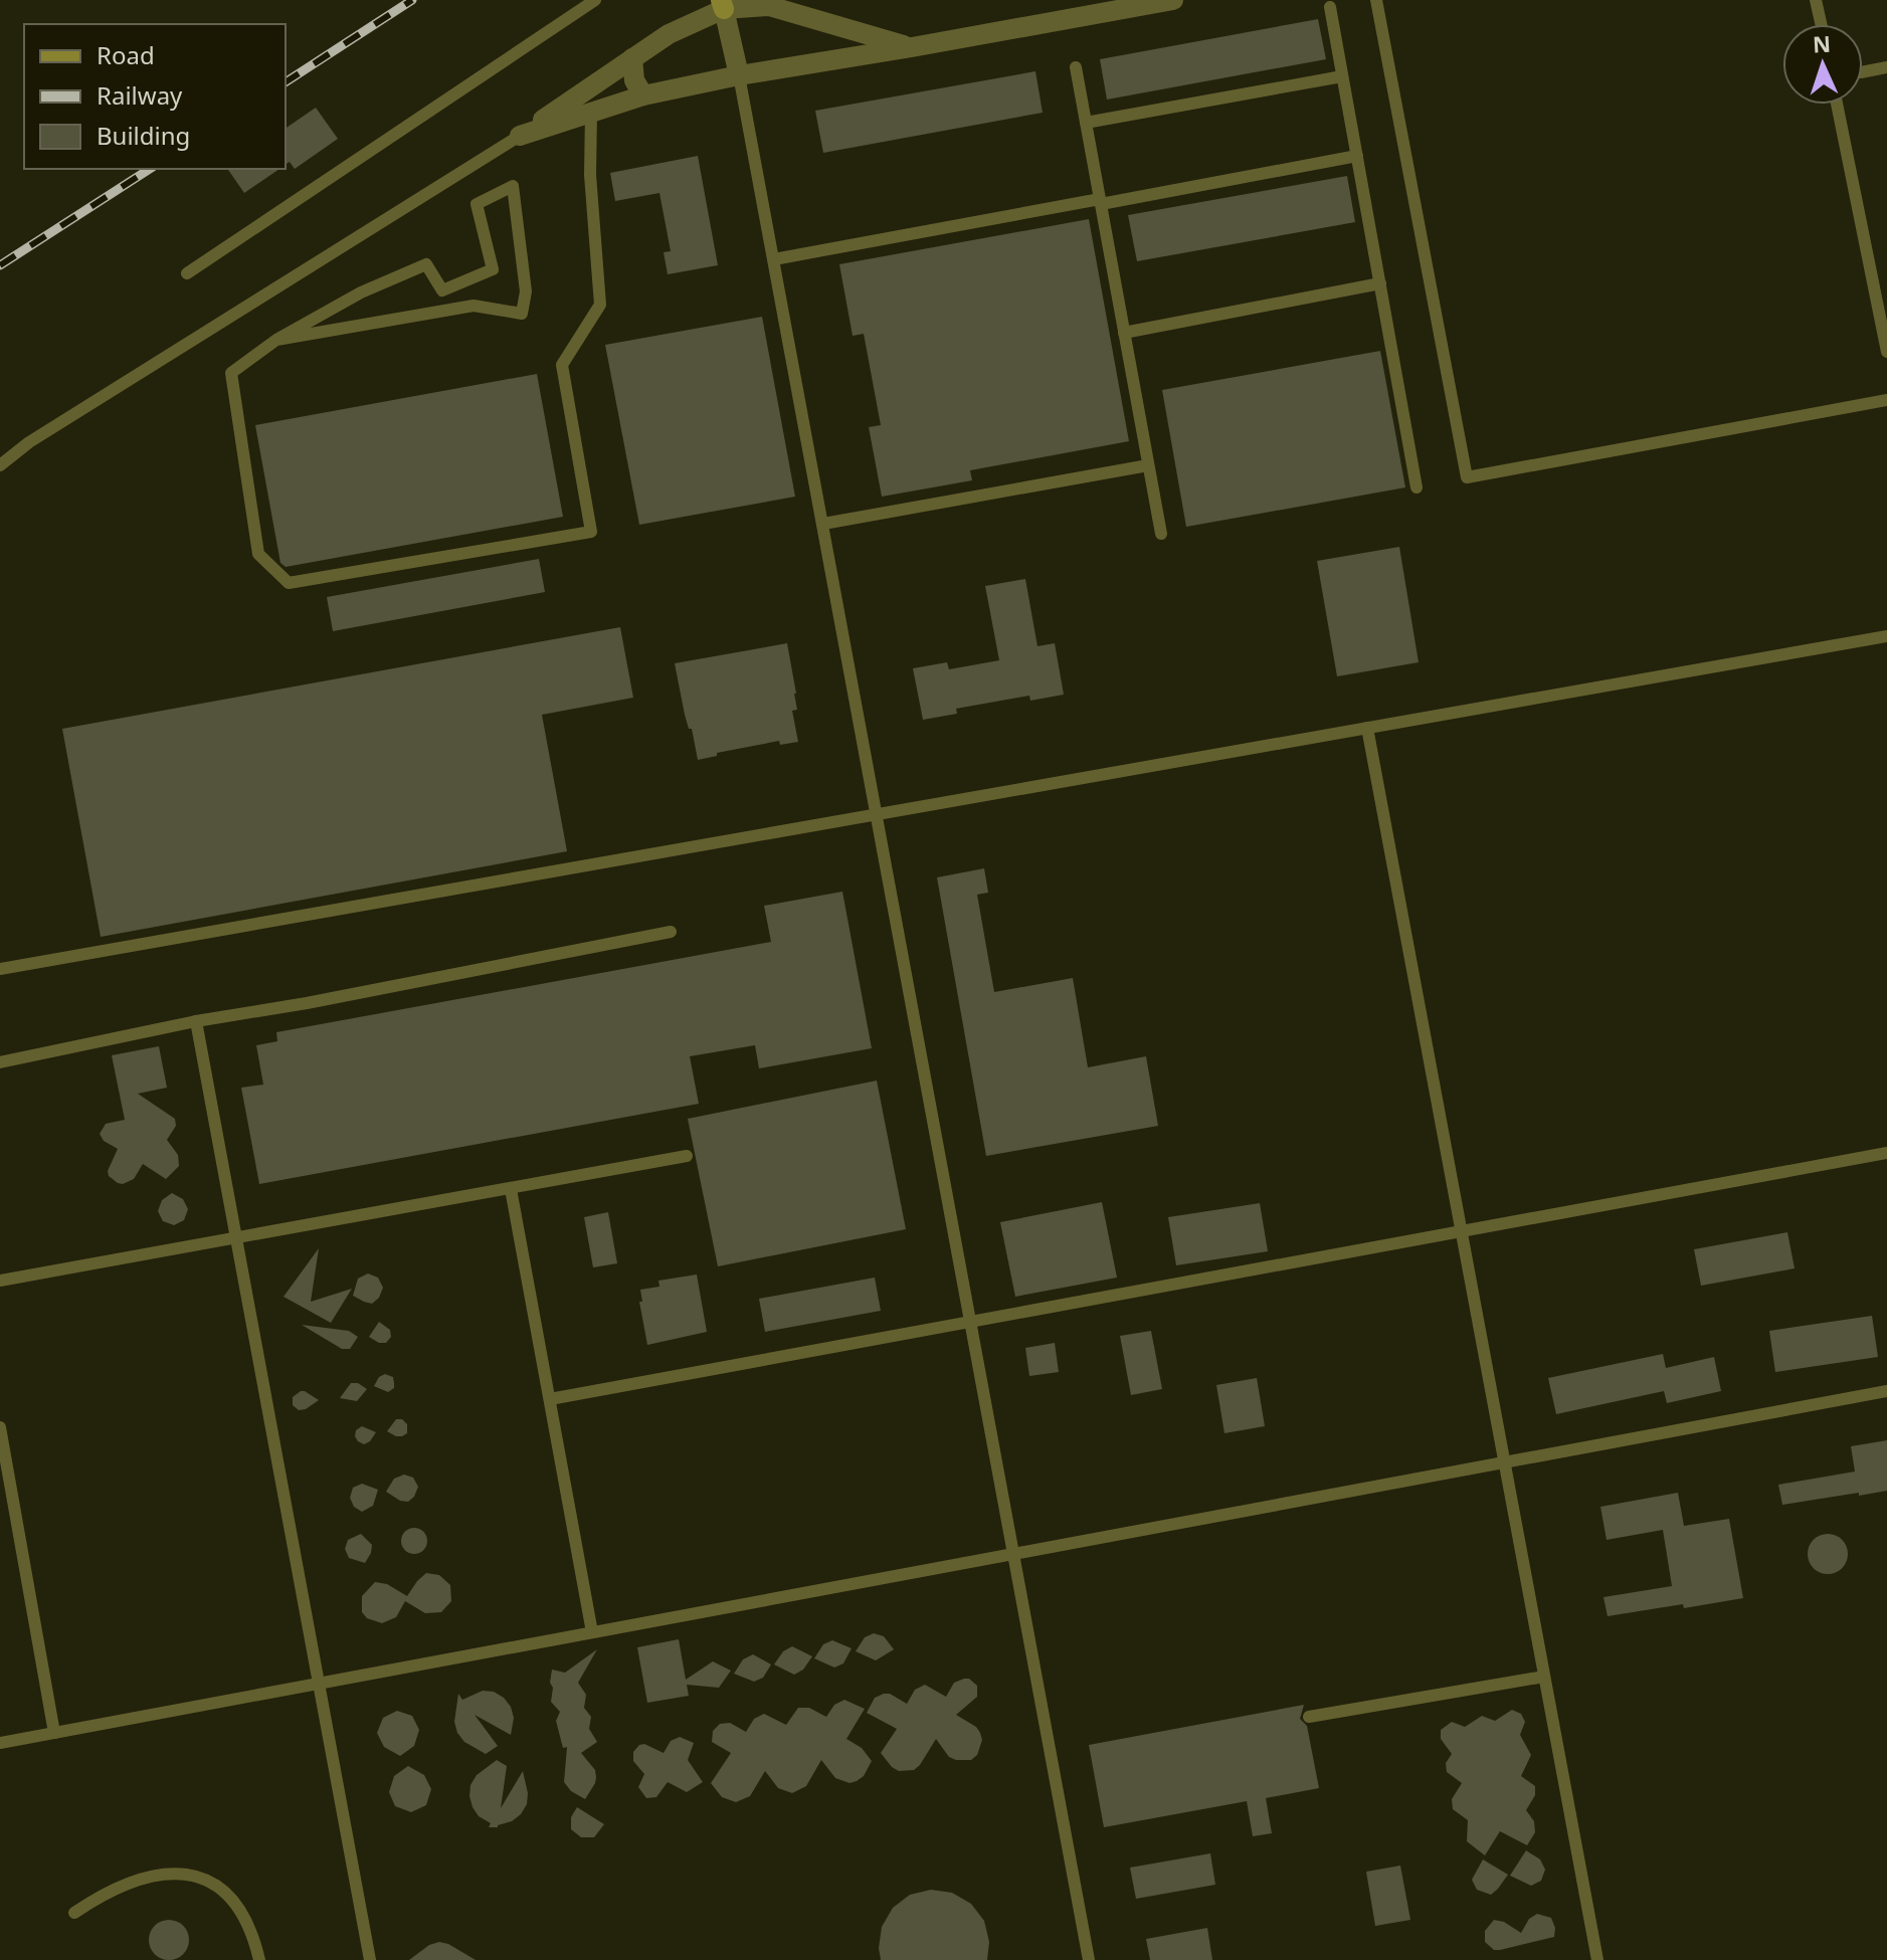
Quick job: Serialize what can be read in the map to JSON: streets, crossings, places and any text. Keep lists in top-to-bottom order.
{
  "legend": ["Road", "Railway", "Building"],
  "north": "top"
}
